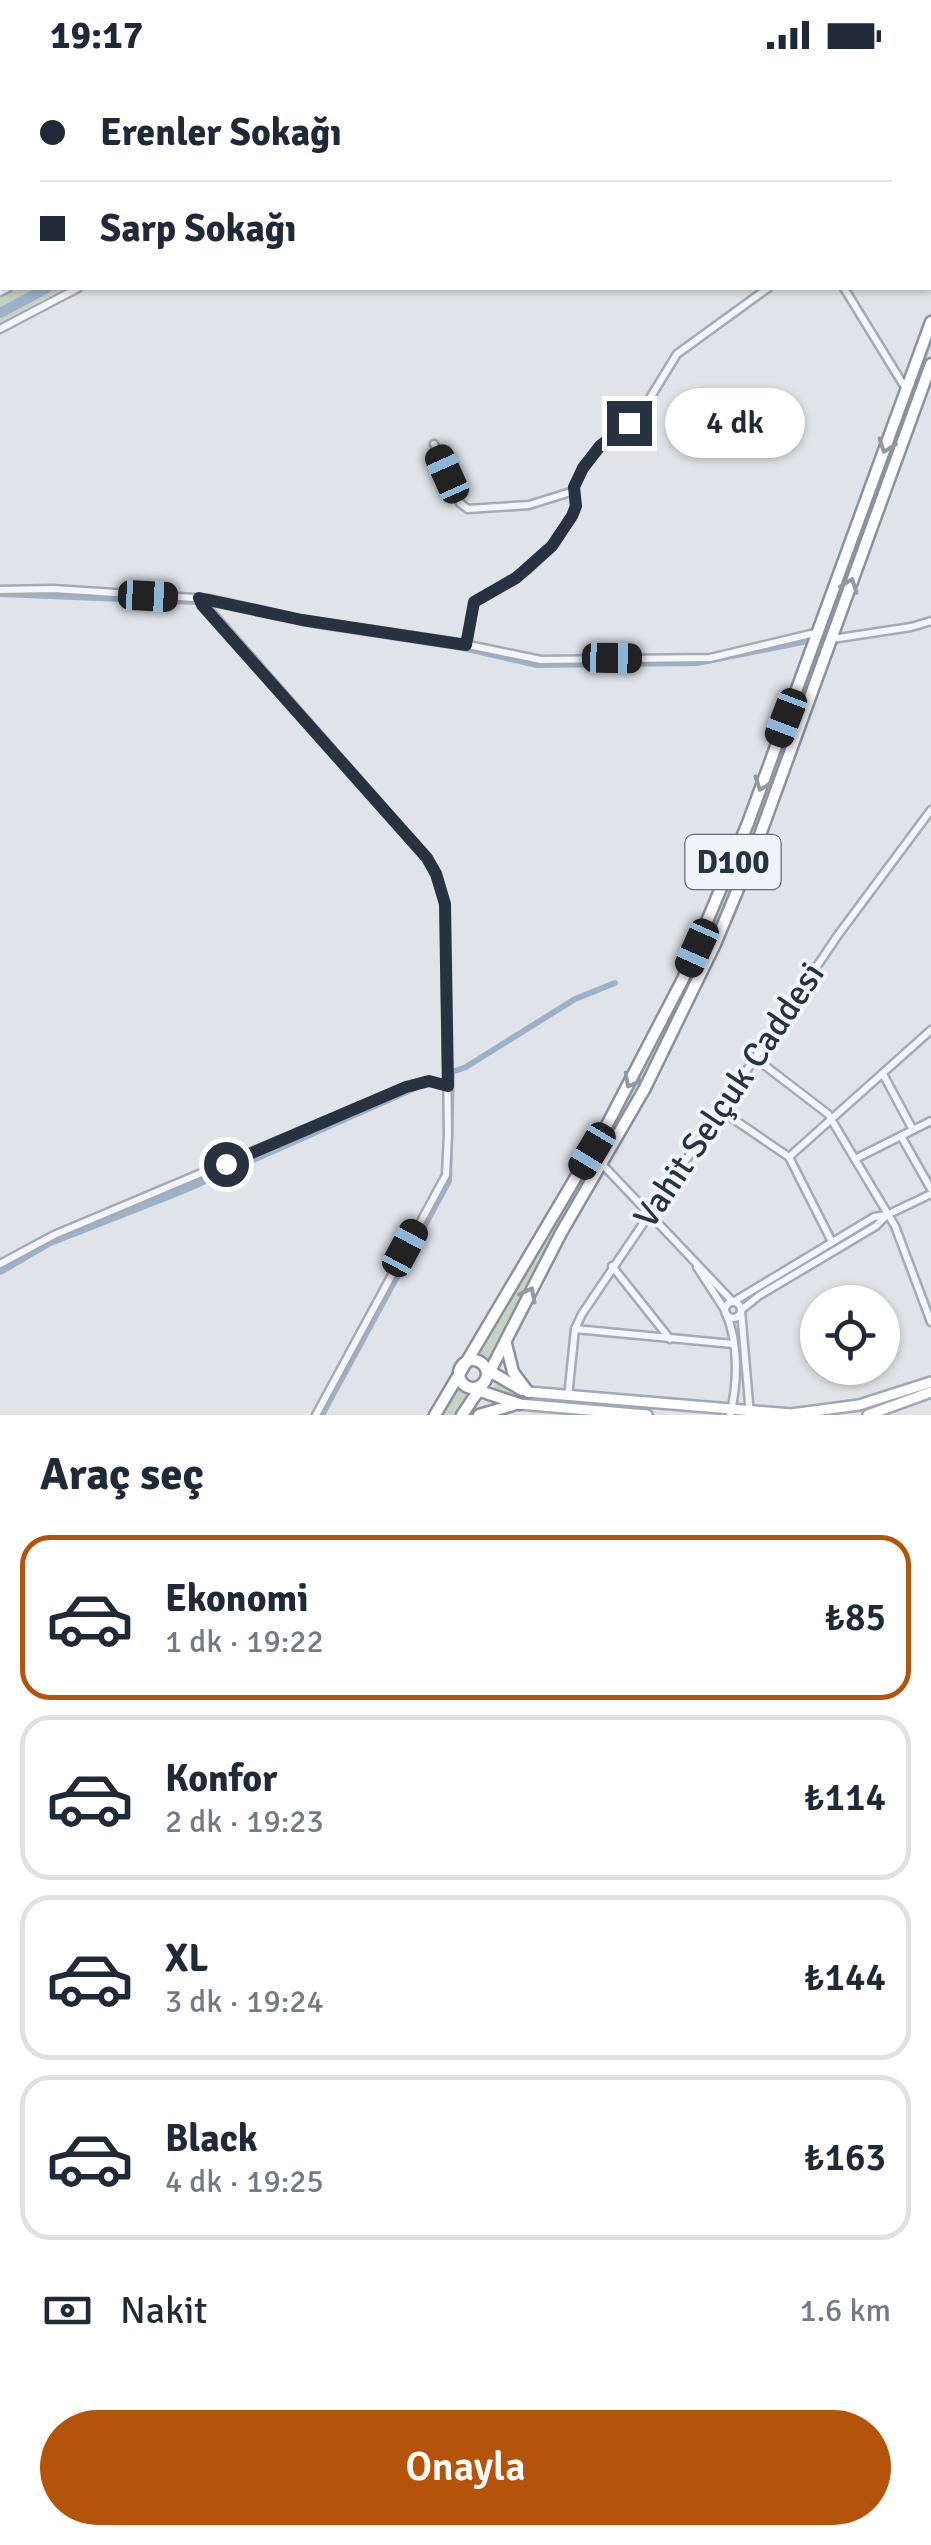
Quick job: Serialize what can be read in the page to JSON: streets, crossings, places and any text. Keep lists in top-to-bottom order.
{
  "streets": {
    "highway": ["D100"],
    "street": ["Vahit Selçuk Caddesi"]
  },
  "page": {
    "status": "19:17",
    "banner": ["Erenler Sokağı", "Sarp Sokağı"],
    "bubble": "4 dk",
    "heading": "Araç seç",
    "list": [
      {
        "name": "Ekonomi",
        "note": "1 dk · 19:22",
        "value": "₺85"
      },
      {
        "name": "Konfor",
        "note": "2 dk · 19:23",
        "value": "₺114"
      },
      {
        "name": "XL",
        "note": "3 dk · 19:24",
        "value": "₺144"
      },
      {
        "name": "Black",
        "note": "4 dk · 19:25",
        "value": "₺163"
      }
    ],
    "pay": ["Nakit", "1.6 km"],
    "buttons": "Onayla"
  }
}
